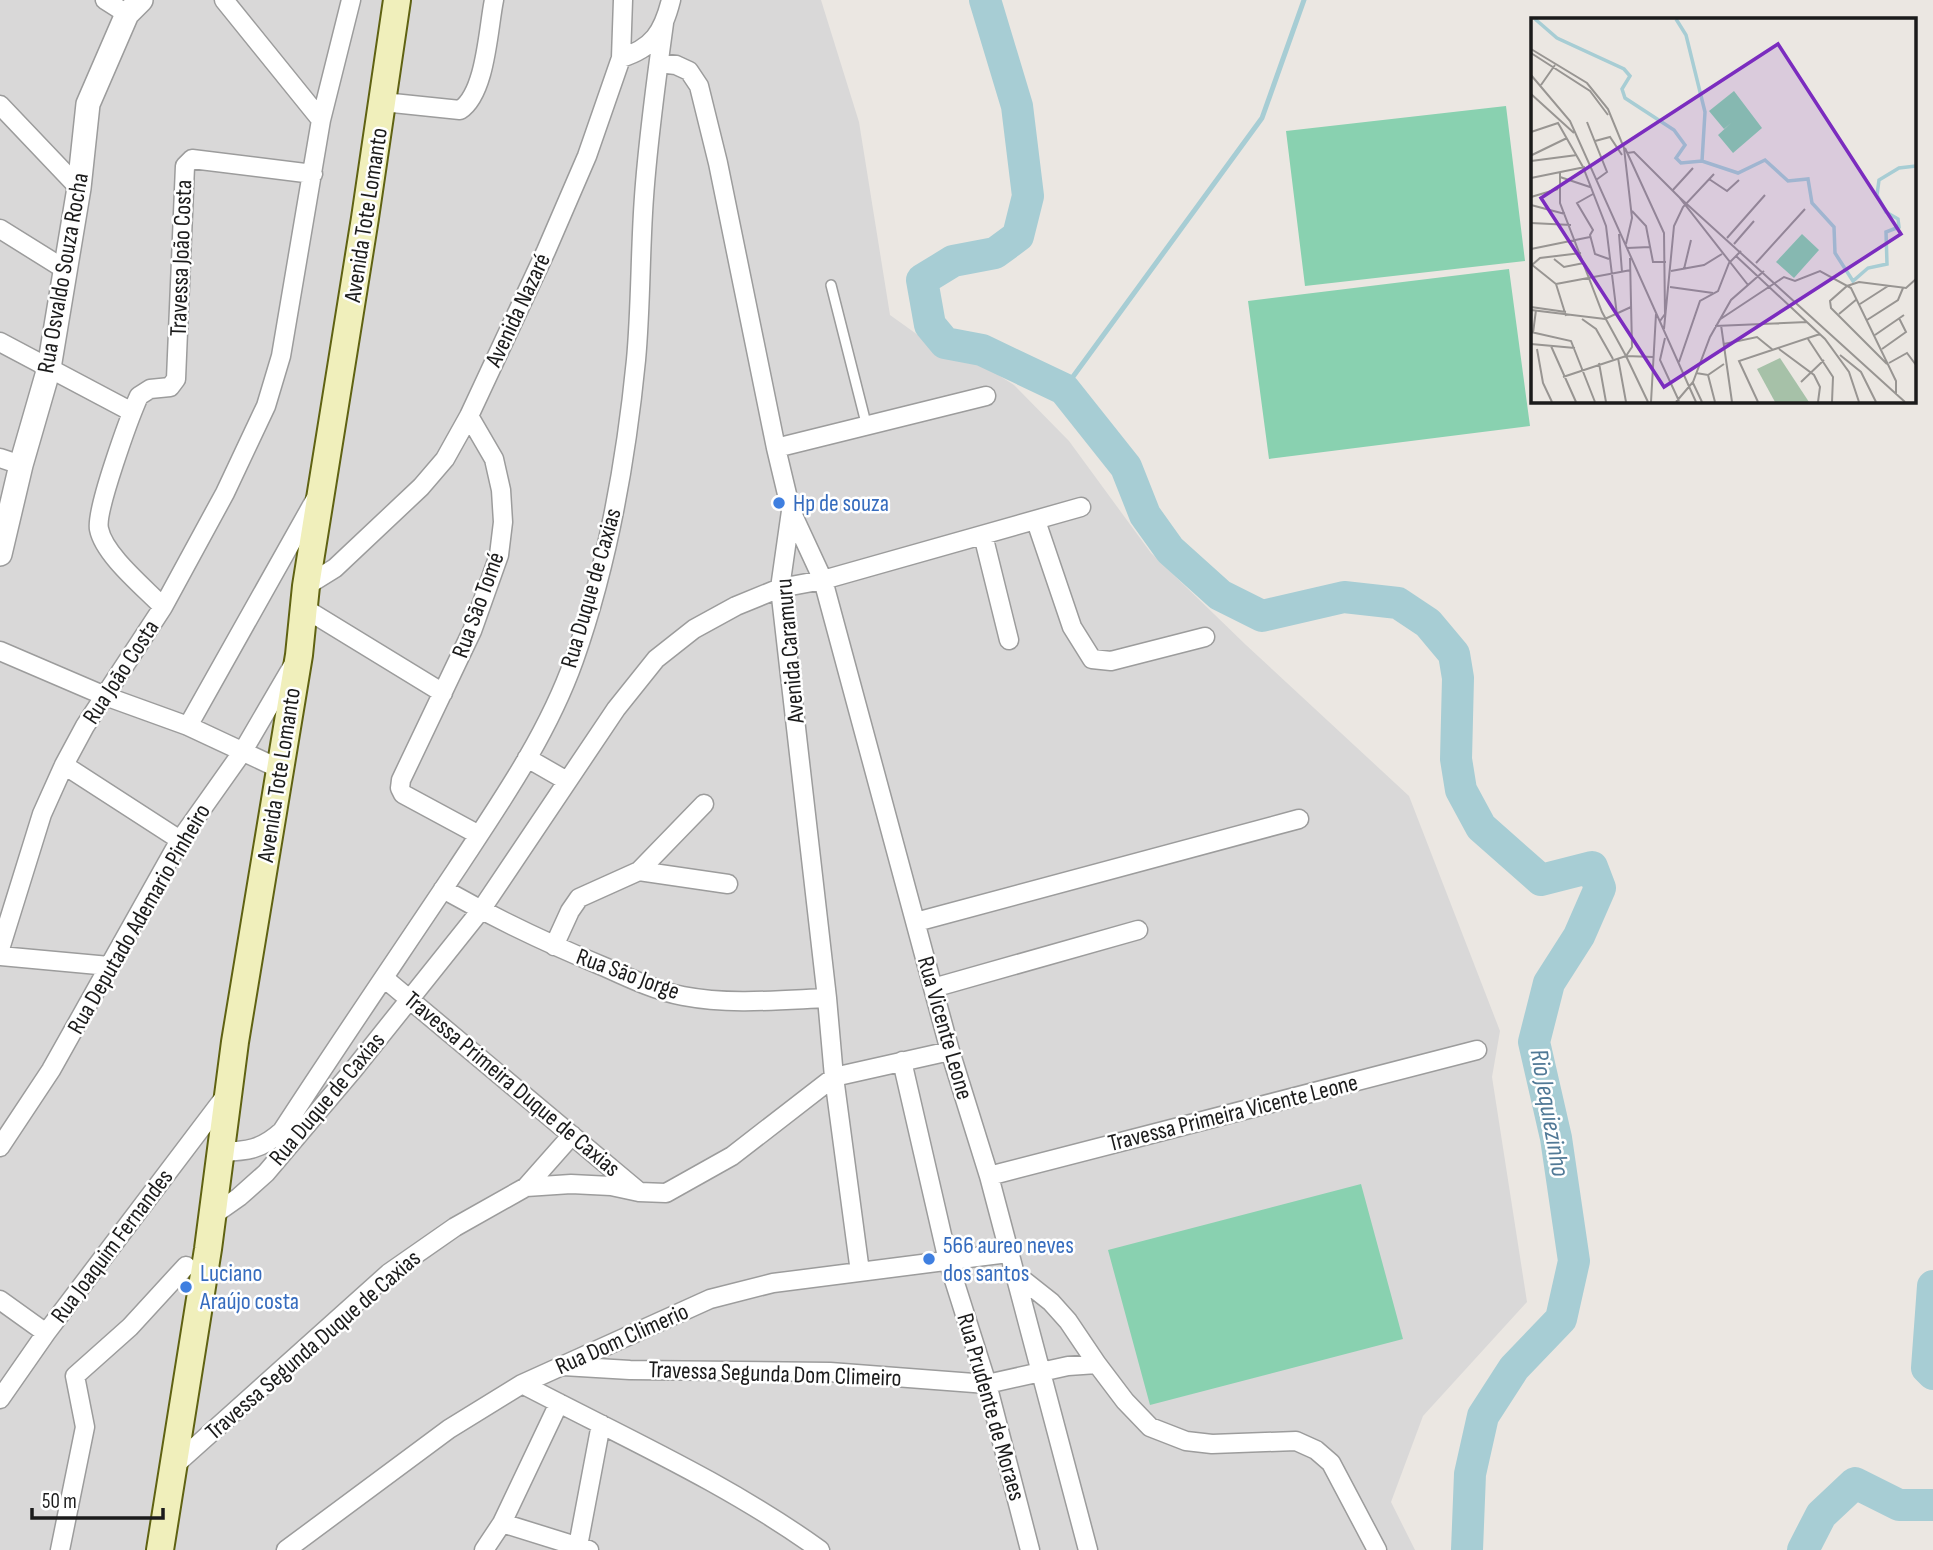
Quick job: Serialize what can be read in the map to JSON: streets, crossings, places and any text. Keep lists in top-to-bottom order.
{
  "streets": {
    "main road": ["Avenida Tote Lomanto"],
    "street": [
      "Travessa João Costa",
      "Rua Osvaldo Souza Rocha",
      "Avenida Nazaré",
      "Rua Duque de Caxias",
      "Rua São Tomé",
      "Avenida Caramuru",
      "Rua João Costa",
      "Rua Deputado Ademario Pinheiro",
      "Rua São Jorge",
      "Rua Vicente Leone",
      "Travessa Primeira Duque de Caxias",
      "Travessa Primeira Vicente Leone",
      "Rua Joaquim Fernandes",
      "Rua Dom Climerio",
      "Travessa Segunda Duque de Caxias",
      "Travessa Segunda Dom Climeiro",
      "Rua Prudente de Moraes"
    ]
  },
  "crossings": [
    ["Avenida Tote Lomanto", "Avenida Nazaré"],
    ["Avenida Tote Lomanto", "Rua Duque de Caxias"],
    ["Avenida Tote Lomanto", "Rua Deputado Ademario Pinheiro"],
    ["Avenida Tote Lomanto", "Rua Joaquim Fernandes"],
    ["Avenida Tote Lomanto", "Travessa Segunda Duque de Caxias"],
    ["Travessa João Costa", "Rua João Costa"],
    ["Avenida Nazaré", "Rua São Tomé"],
    ["Rua Duque de Caxias", "Rua São Tomé"],
    ["Rua Duque de Caxias", "Avenida Caramuru"],
    ["Rua Duque de Caxias", "Rua São Jorge"],
    ["Rua Duque de Caxias", "Rua Vicente Leone"],
    ["Rua Duque de Caxias", "Travessa Primeira Duque de Caxias"],
    ["Avenida Caramuru", "Rua São Jorge"],
    ["Avenida Caramuru", "Rua Vicente Leone"],
    ["Avenida Caramuru", "Rua Dom Climerio"],
    ["Avenida Caramuru", "Travessa Segunda Duque de Caxias"],
    ["Rua Vicente Leone", "Travessa Primeira Vicente Leone"],
    ["Rua Vicente Leone", "Rua Dom Climerio"],
    ["Rua Vicente Leone", "Travessa Segunda Duque de Caxias"],
    ["Rua Vicente Leone", "Travessa Segunda Dom Climeiro"],
    ["Travessa Primeira Duque de Caxias", "Travessa Segunda Duque de Caxias"],
    ["Rua Dom Climerio", "Travessa Segunda Dom Climeiro"],
    ["Rua Dom Climerio", "Rua Prudente de Moraes"],
    ["Travessa Segunda Duque de Caxias", "Rua Prudente de Moraes"],
    ["Travessa Segunda Dom Climeiro", "Rua Prudente de Moraes"]
  ],
  "water": ["Rio Jequiezinho"],
  "places": ["Hp de souza", "566 aureo neves dos santos", "Luciano Araújo costa"],
  "scale_bar": "50 m"
}
